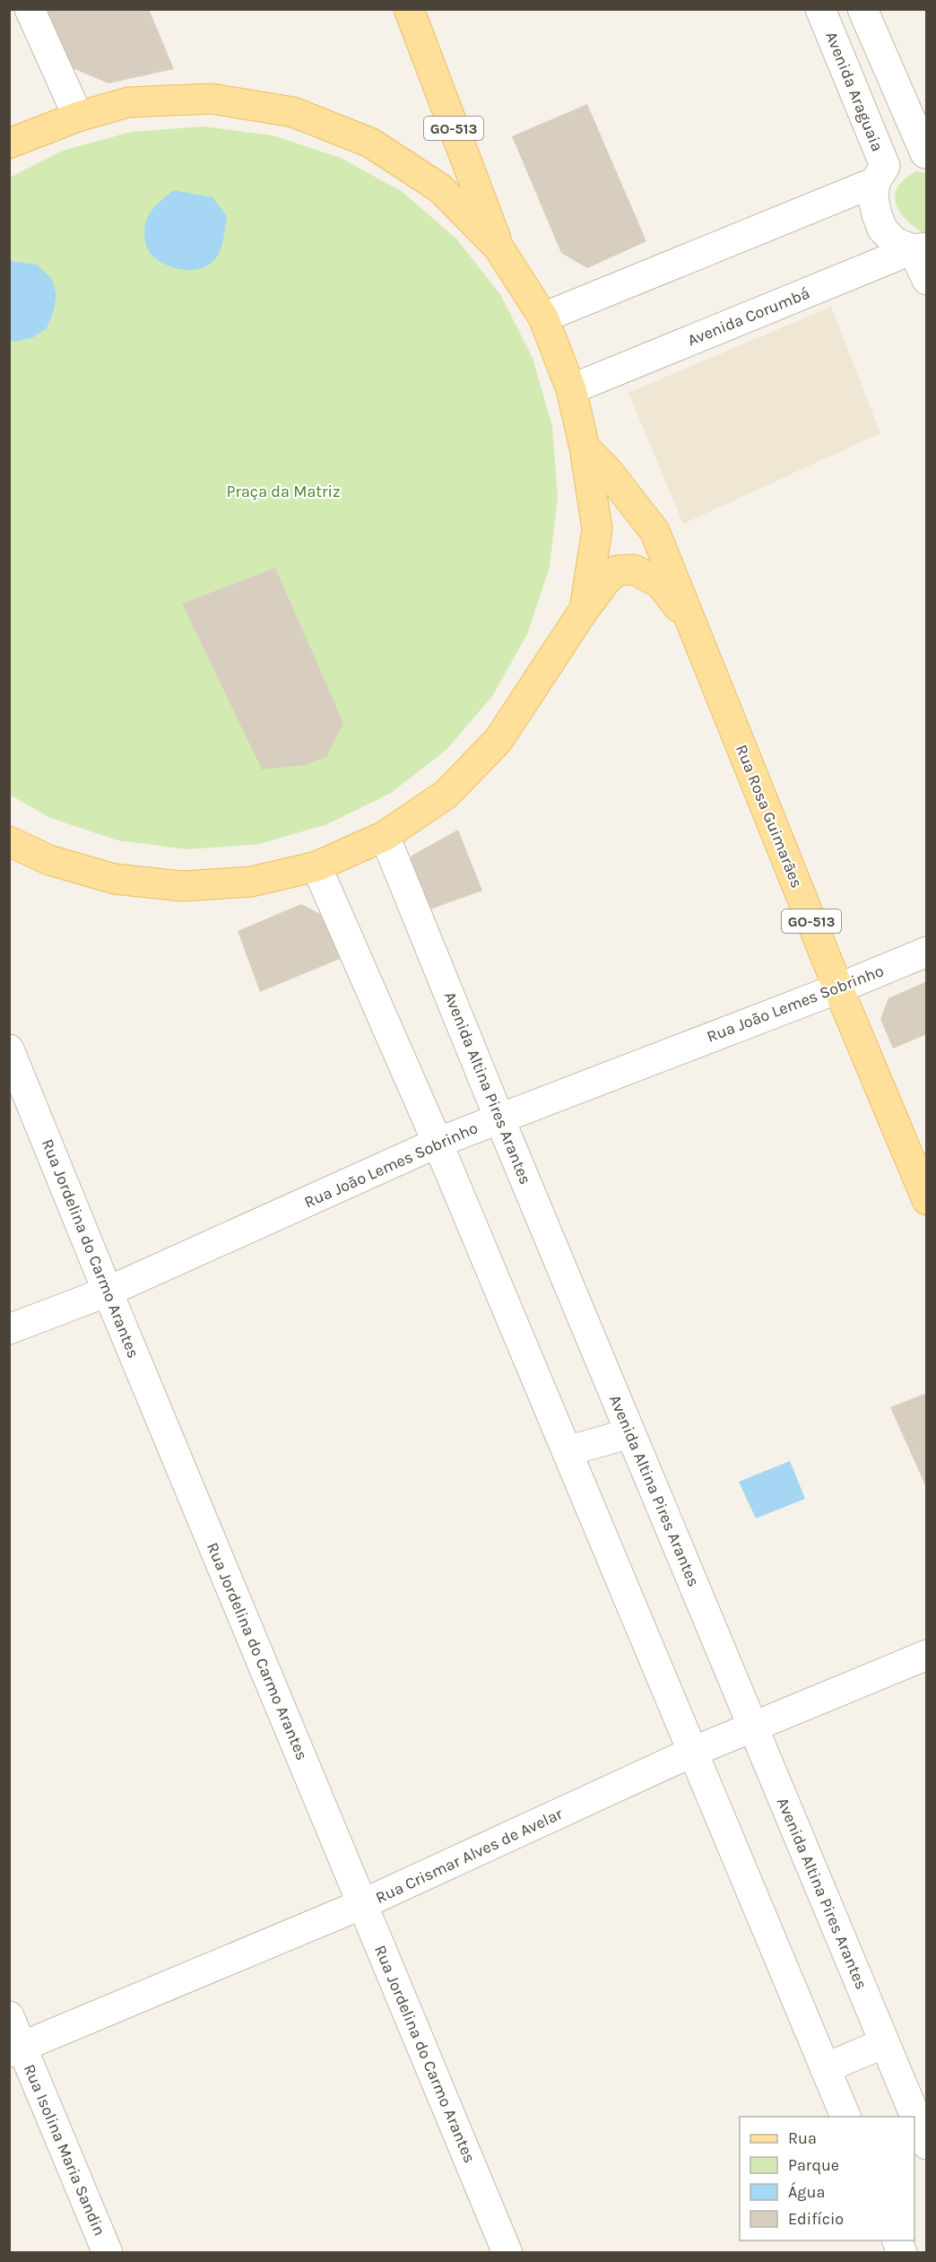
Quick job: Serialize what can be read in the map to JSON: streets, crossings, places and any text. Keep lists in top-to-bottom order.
{
  "streets": {
    "main road": ["GO-513", "Rua Rosa Guimarães"],
    "street": [
      "Avenida Araguaia",
      "Avenida Corumbá",
      "Rua João Lemes Sobrinho",
      "Avenida Altina Pires Arantes",
      "Rua Jordelina do Carmo Arantes",
      "Rua Crismar Alves de Avelar",
      "Rua Isolina Maria Sandin"
    ]
  },
  "crossings": [
    ["Avenida Araguaia", "Avenida Corumbá"],
    ["Rua Rosa Guimarães", "Rua João Lemes Sobrinho"],
    ["Rua Rosa Guimarães", "Avenida Altina Pires Arantes"],
    ["Rua João Lemes Sobrinho", "Avenida Altina Pires Arantes"],
    ["Rua João Lemes Sobrinho", "Rua Jordelina do Carmo Arantes"],
    ["Avenida Altina Pires Arantes", "Rua Crismar Alves de Avelar"],
    ["Rua Jordelina do Carmo Arantes", "Rua Crismar Alves de Avelar"],
    ["Rua Crismar Alves de Avelar", "Rua Isolina Maria Sandin"]
  ],
  "parks": ["Praça da Matriz"],
  "legend": [
    "Rua",
    "Parque",
    "Água",
    "Edifício"
  ]
}
